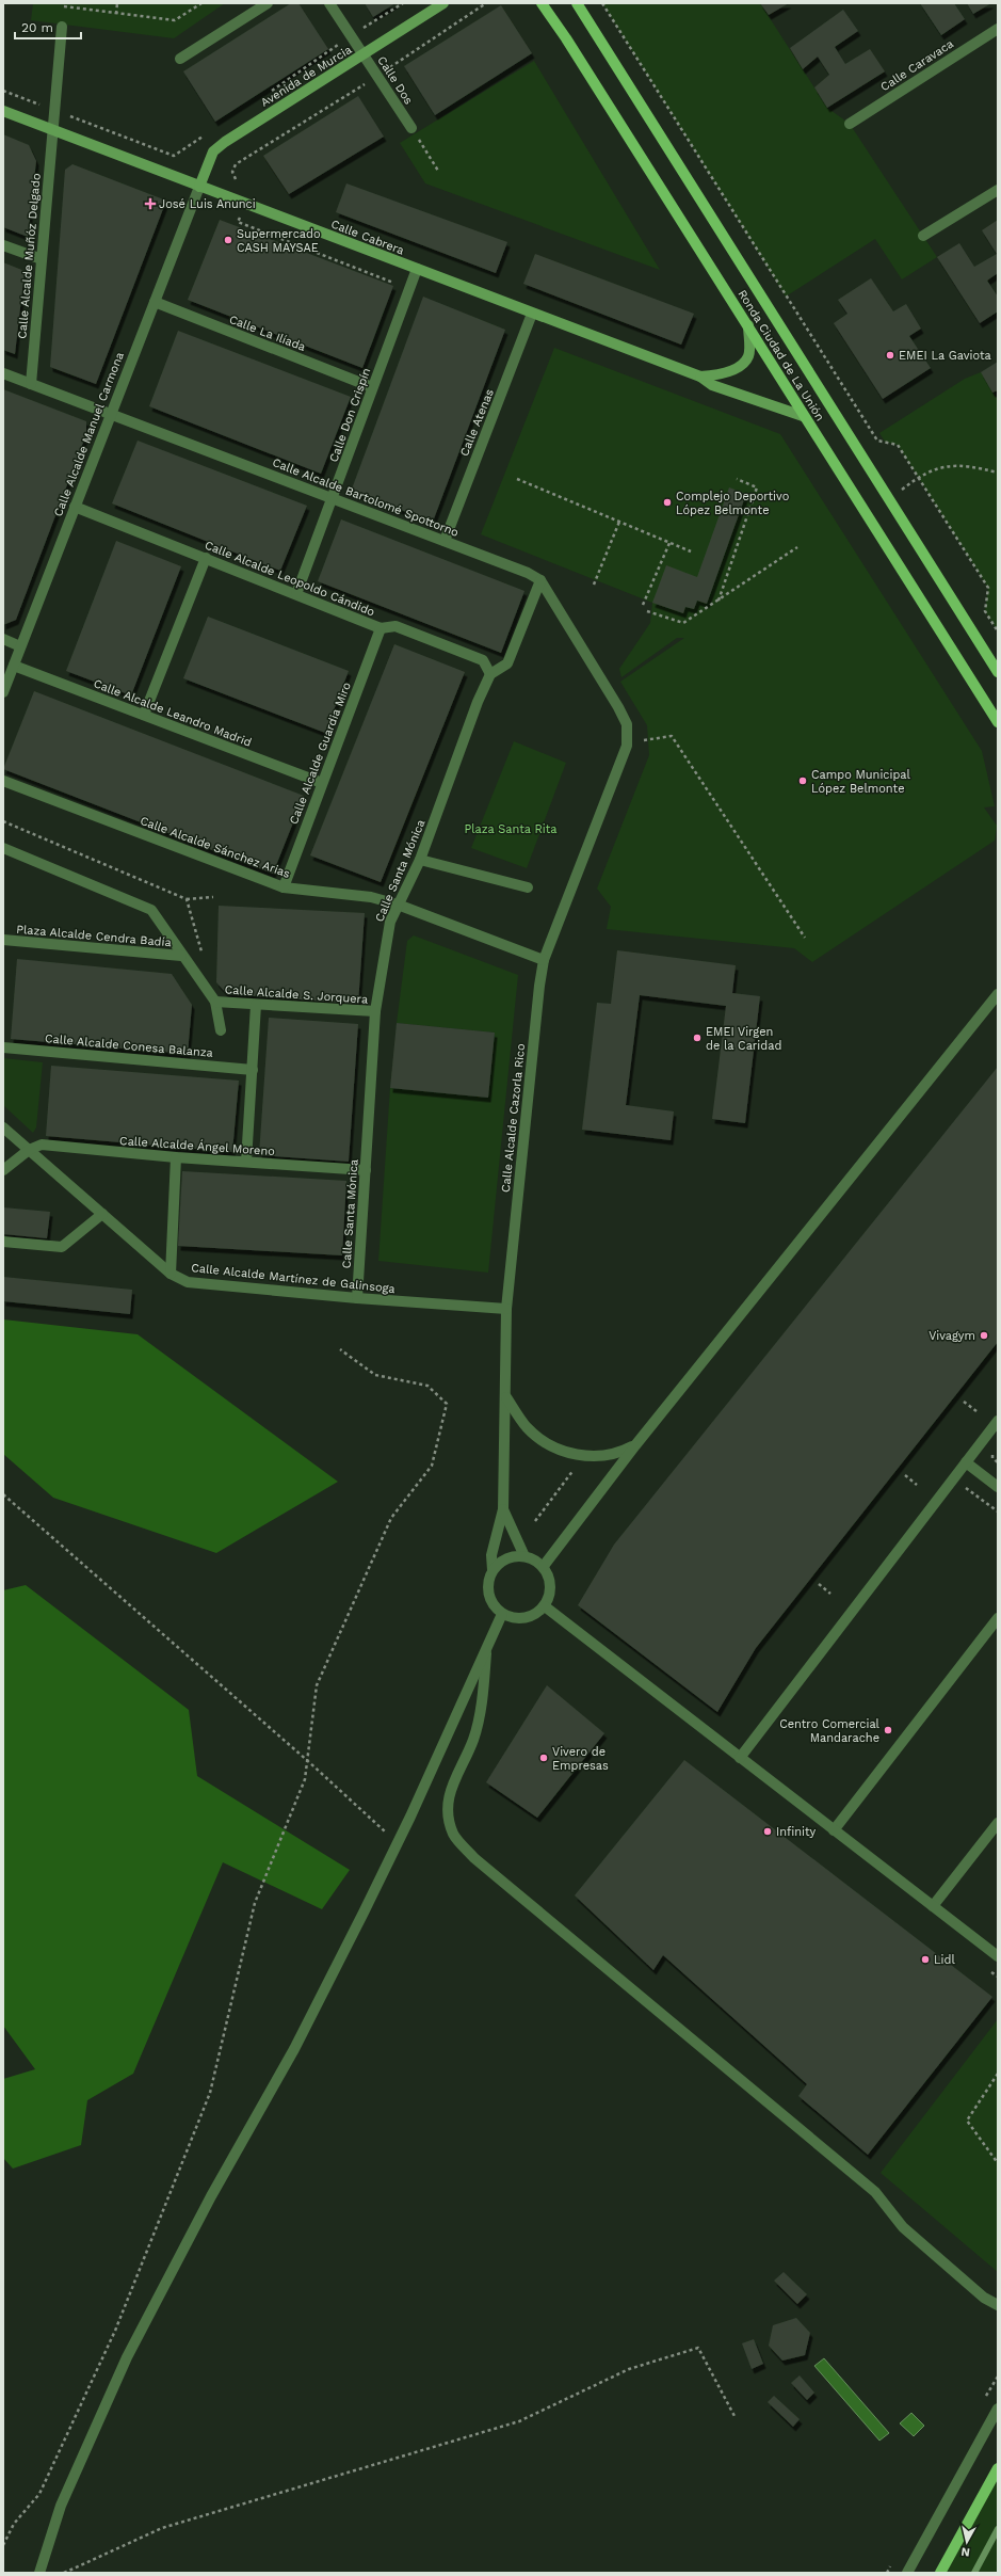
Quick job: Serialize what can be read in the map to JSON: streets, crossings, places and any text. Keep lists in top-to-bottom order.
{
  "streets": {
    "main road": ["Ronda Ciudad de La Unión"],
    "street": [
      "Calle Caravaca",
      "Avenida de Murcia",
      "Calle Dos",
      "Calle Cabrera",
      "Calle Alcalde Muñóz Delgado",
      "Calle La Ilíada",
      "Calle Don Crispín",
      "Calle Atenas",
      "Calle Alcalde Manuel Carmona",
      "Calle Alcalde Bartolomé Spottorno",
      "Calle Alcalde Leopoldo Cándido",
      "Calle Alcalde Leandro Madrid",
      "Calle Alcalde Guardia Miro",
      "Calle Alcalde Sánchez Arias",
      "Calle Santa Mónica",
      "Plaza Alcalde Cendra Badía",
      "Calle Alcalde S. Jorquera",
      "Calle Alcalde Conesa Balanza",
      "Calle Alcalde Cazorla Rico",
      "Calle Alcalde Ángel Moreno",
      "Calle Alcalde Martínez de Galinsoga"
    ]
  },
  "crossings": [
    ["Avenida de Murcia", "Calle Dos"],
    ["Avenida de Murcia", "Calle Cabrera"],
    ["Avenida de Murcia", "Calle Alcalde Manuel Carmona"],
    ["Calle Cabrera", "Calle Alcalde Muñóz Delgado"],
    ["Calle Cabrera", "Ronda Ciudad de La Unión"],
    ["Calle Cabrera", "Calle Don Crispín"],
    ["Calle Cabrera", "Calle Atenas"],
    ["Calle Cabrera", "Calle Alcalde Manuel Carmona"],
    ["Calle Alcalde Muñóz Delgado", "Calle Alcalde Bartolomé Spottorno"],
    ["Calle La Ilíada", "Calle Don Crispín"],
    ["Calle La Ilíada", "Calle Alcalde Manuel Carmona"],
    ["Calle Don Crispín", "Calle Alcalde Bartolomé Spottorno"],
    ["Calle Don Crispín", "Calle Alcalde Leopoldo Cándido"],
    ["Calle Atenas", "Calle Alcalde Bartolomé Spottorno"],
    ["Calle Alcalde Manuel Carmona", "Calle Alcalde Bartolomé Spottorno"],
    ["Calle Alcalde Manuel Carmona", "Calle Alcalde Leopoldo Cándido"],
    ["Calle Alcalde Manuel Carmona", "Calle Alcalde Leandro Madrid"],
    ["Calle Alcalde Bartolomé Spottorno", "Calle Alcalde Cazorla Rico"],
    ["Calle Alcalde Leopoldo Cándido", "Calle Alcalde Guardia Miro"],
    ["Calle Alcalde Leopoldo Cándido", "Calle Santa Mónica"],
    ["Calle Alcalde Leandro Madrid", "Calle Alcalde Guardia Miro"],
    ["Calle Alcalde Guardia Miro", "Calle Alcalde Sánchez Arias"],
    ["Calle Alcalde Sánchez Arias", "Calle Santa Mónica"],
    ["Calle Alcalde Sánchez Arias", "Calle Alcalde Cazorla Rico"],
    ["Calle Santa Mónica", "Calle Alcalde S. Jorquera"],
    ["Calle Santa Mónica", "Calle Alcalde Ángel Moreno"],
    ["Calle Santa Mónica", "Calle Alcalde Martínez de Galinsoga"],
    ["Plaza Alcalde Cendra Badía", "Calle Alcalde S. Jorquera"],
    ["Calle Alcalde Cazorla Rico", "Calle Alcalde Martínez de Galinsoga"],
    ["Calle Alcalde Ángel Moreno", "Calle Alcalde Martínez de Galinsoga"]
  ],
  "parks": ["Plaza Santa Rita"],
  "places": {
    "health": ["José Luis Anunci"],
    "other": [
      "Supermercado CASH MAYSAE",
      "EMEI La Gaviota",
      "Complejo Deportivo López Belmonte",
      "Campo Municipal López Belmonte",
      "EMEI Virgen de la Caridad",
      "Vivagym",
      "Centro Comercial Mandarache",
      "Vivero de Empresas",
      "Infinity",
      "Lidl"
    ]
  },
  "scale_bar": "20 m",
  "north": "bottom"
}
